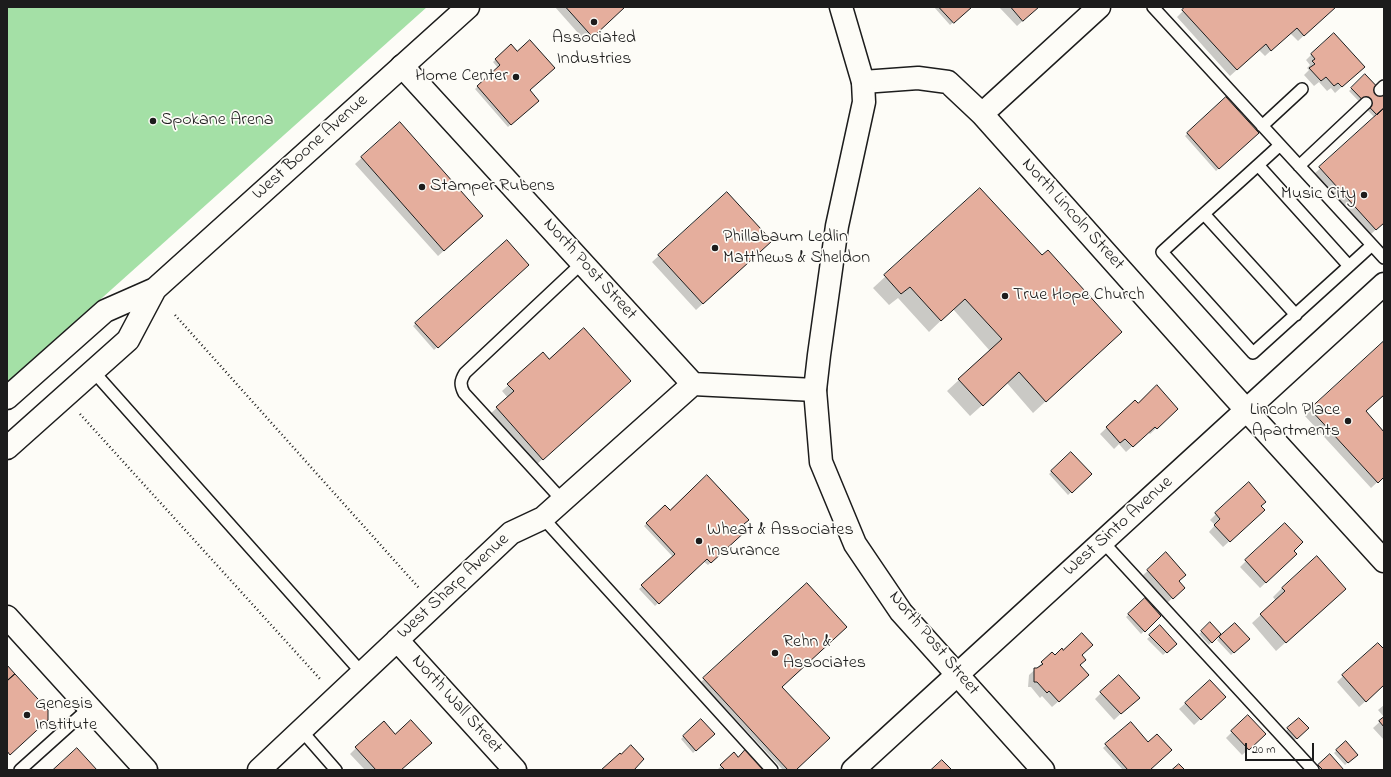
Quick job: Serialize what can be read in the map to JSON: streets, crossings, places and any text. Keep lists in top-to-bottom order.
{
  "streets": {
    "street": [
      "West Boone Avenue",
      "North Lincoln Street",
      "North Post Street",
      "West Sinto Avenue",
      "West Sharp Avenue",
      "North Wall Street"
    ]
  },
  "crossings": [
    ["West Boone Avenue", "North Post Street"],
    ["North Lincoln Street", "North Post Street"],
    ["North Lincoln Street", "West Sinto Avenue"],
    ["North Post Street", "West Sinto Avenue"],
    ["North Post Street", "West Sharp Avenue"],
    ["West Sharp Avenue", "North Wall Street"]
  ],
  "places": [
    "Associated Industries",
    "Home Center",
    "Spokane Arena",
    "Stamper Rubens",
    "Music City",
    "Phillabaum Ledlin Matthews & Sheldon",
    "True Hope Church",
    "Lincoln Place Apartments",
    "Wheat & Associates Insurance",
    "Rehn & Associates",
    "Genesis Institute"
  ],
  "scale_bar": "20 m"
}
